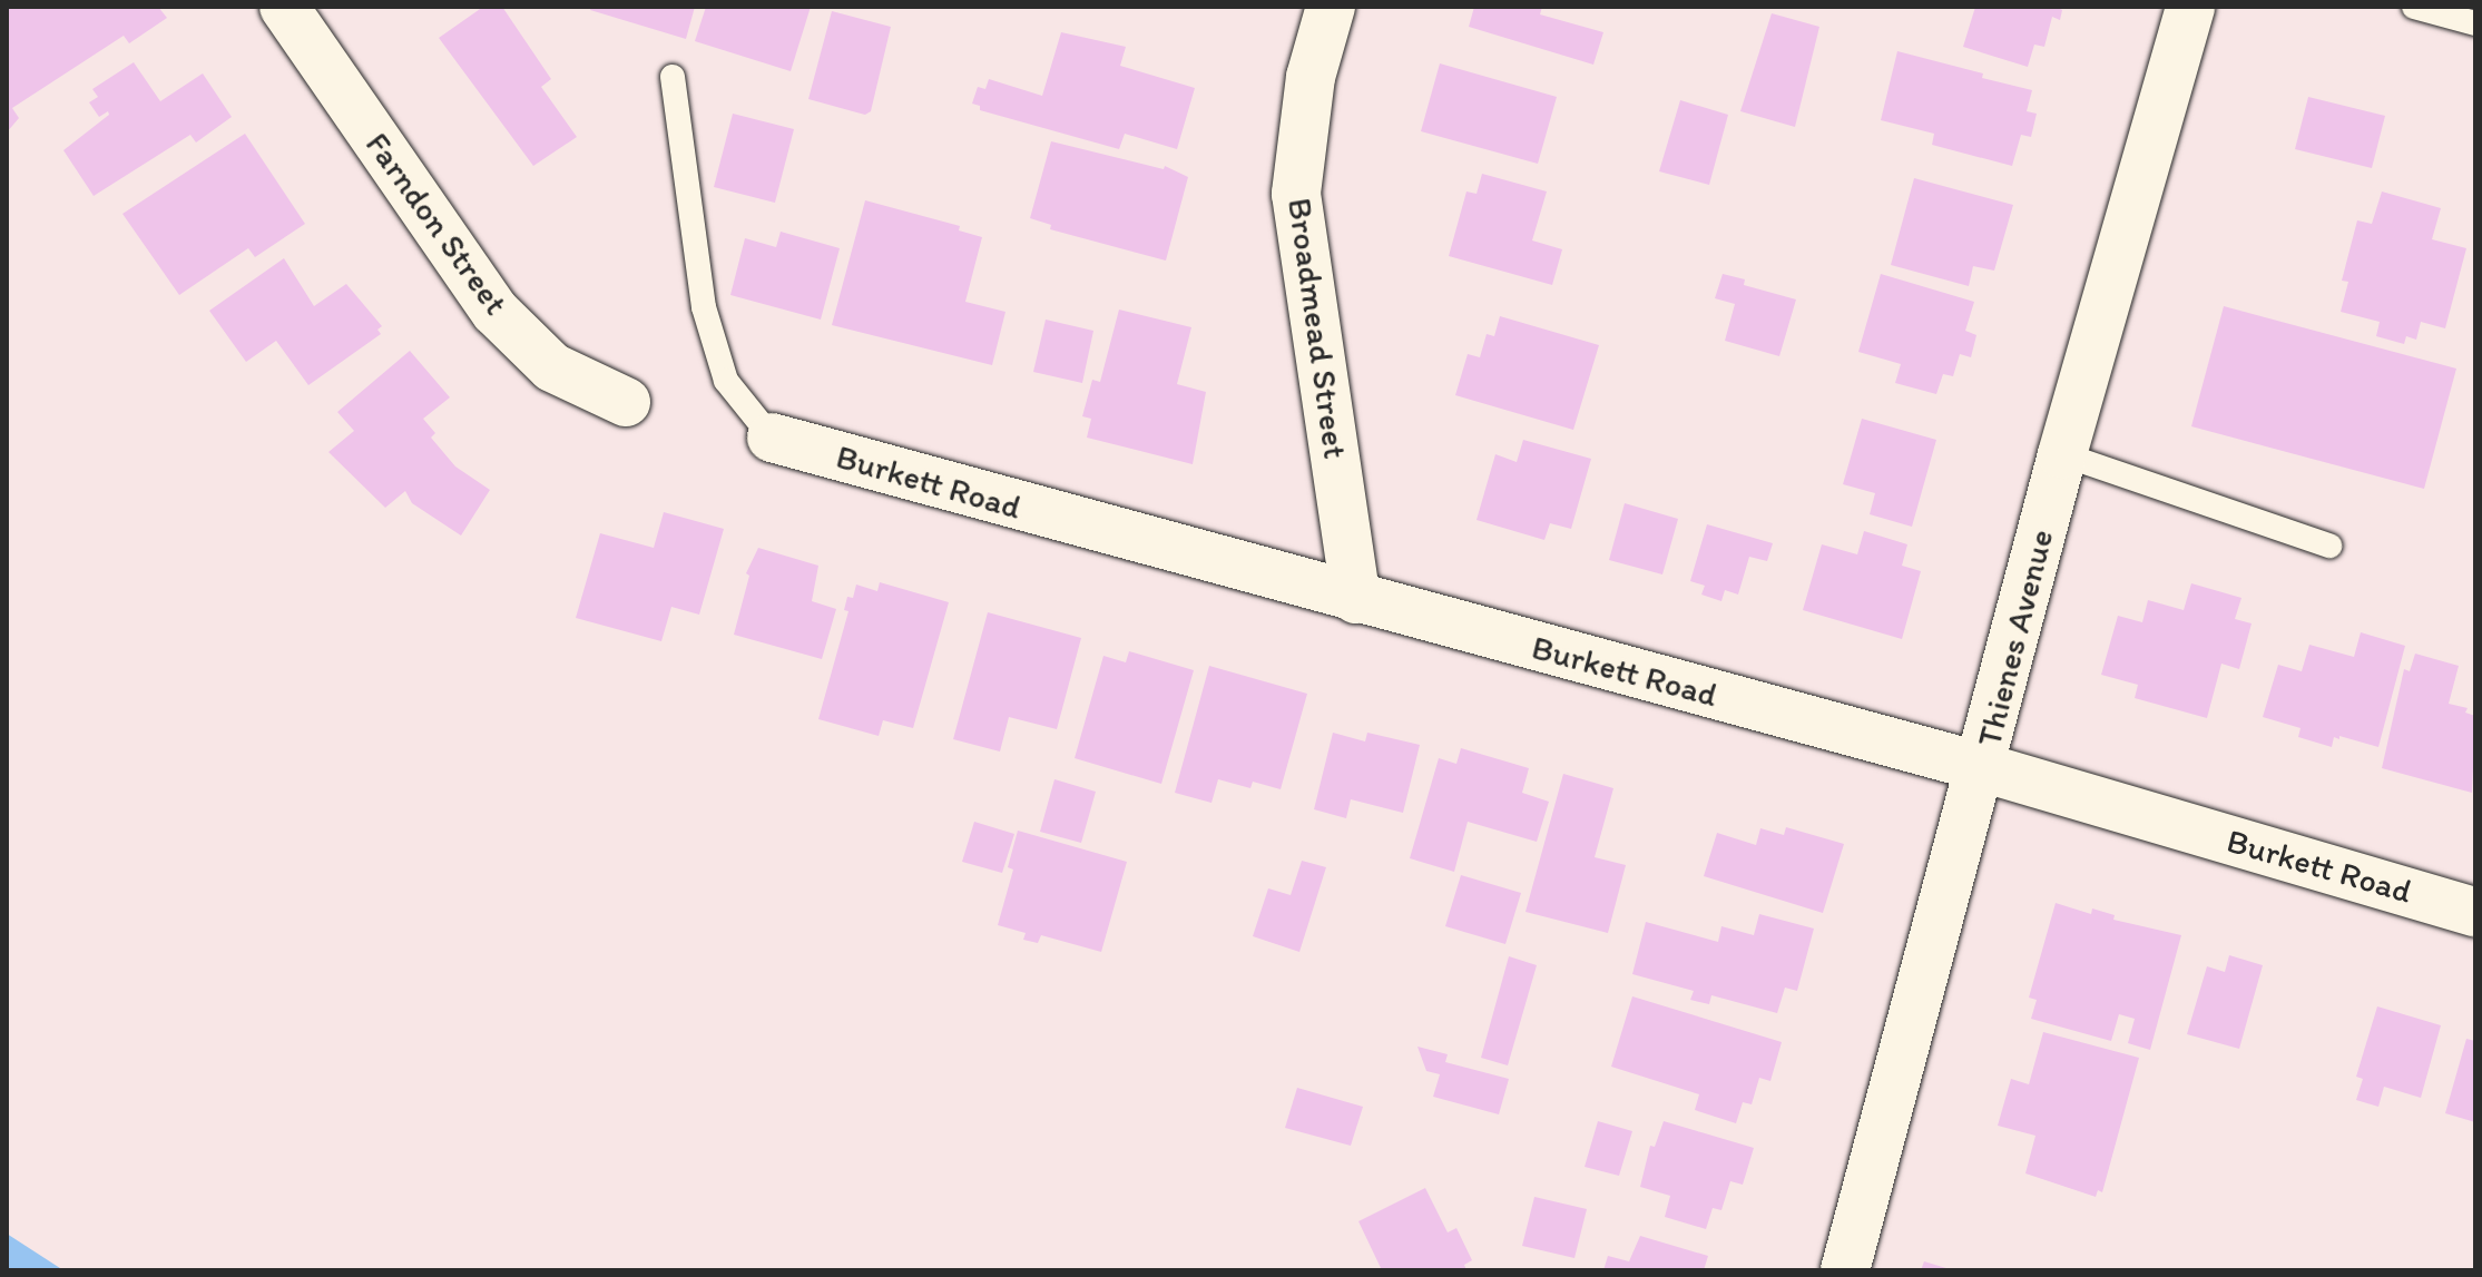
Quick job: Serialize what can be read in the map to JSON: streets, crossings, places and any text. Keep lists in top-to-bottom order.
{
  "streets": {
    "street": [
      "Farndon Street",
      "Broadmead Street",
      "Burkett Road",
      "Thienes Avenue"
    ]
  },
  "crossings": [
    ["Broadmead Street", "Burkett Road"],
    ["Burkett Road", "Thienes Avenue"]
  ]
}
